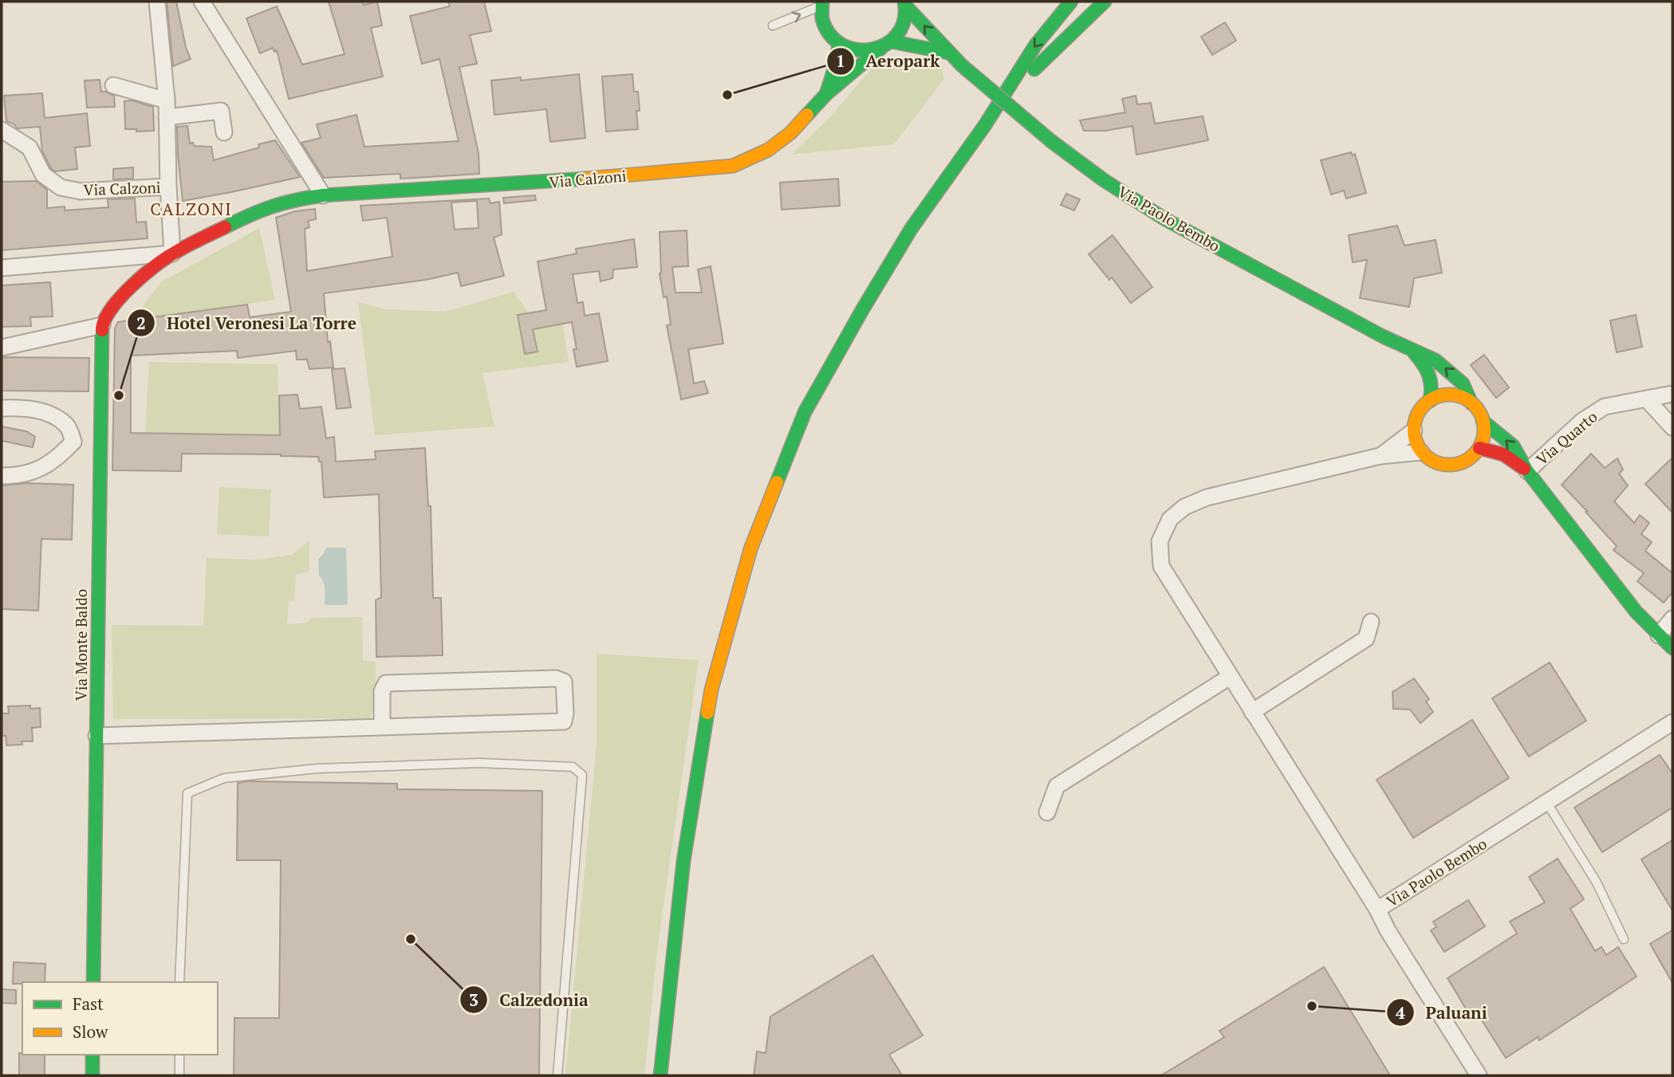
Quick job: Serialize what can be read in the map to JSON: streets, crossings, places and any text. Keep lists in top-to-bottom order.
{
  "streets": {
    "main road": ["Via Calzoni", "Via Paolo Bembo", "Via Monte Baldo"],
    "street": ["Via Quarto"]
  },
  "crossings": [
    ["Via Calzoni", "Via Paolo Bembo"],
    ["Via Calzoni", "Via Monte Baldo"],
    ["Via Paolo Bembo", "Via Quarto"]
  ],
  "districts": ["CALZONI"],
  "places": [
    "Aeropark",
    "Hotel Veronesi La Torre",
    "Calzedonia",
    "Paluani"
  ],
  "legend": ["Fast", "Slow"]
}
